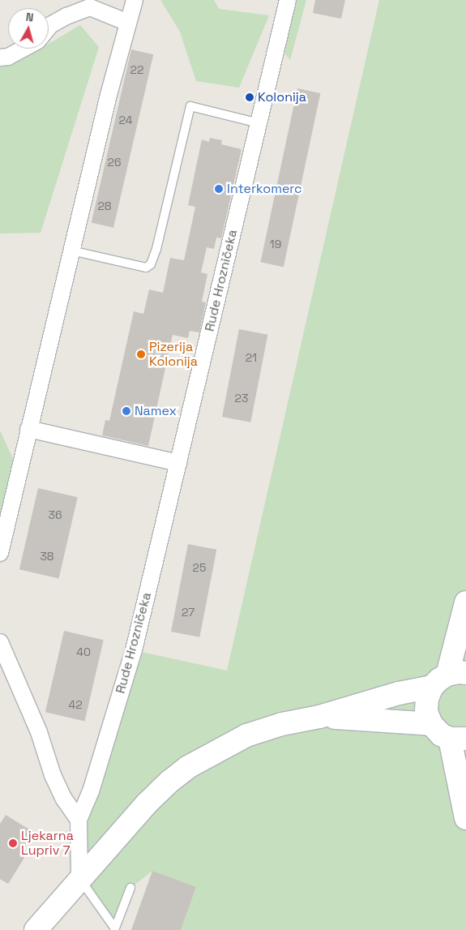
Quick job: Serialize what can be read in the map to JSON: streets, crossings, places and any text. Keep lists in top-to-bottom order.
{
  "streets": {
    "street": ["Rude Hrozničeka"]
  },
  "places": [
    "Kolonija",
    "Interkomerc",
    "Pizerija Kolonija",
    "Namex",
    "Ljekarna Lupriv 7"
  ],
  "house_numbers": [
    "22",
    "24",
    "26",
    "28",
    "19",
    "21",
    "23",
    "36",
    "38",
    "25",
    "27",
    "40",
    "42"
  ],
  "north": "top"
}
